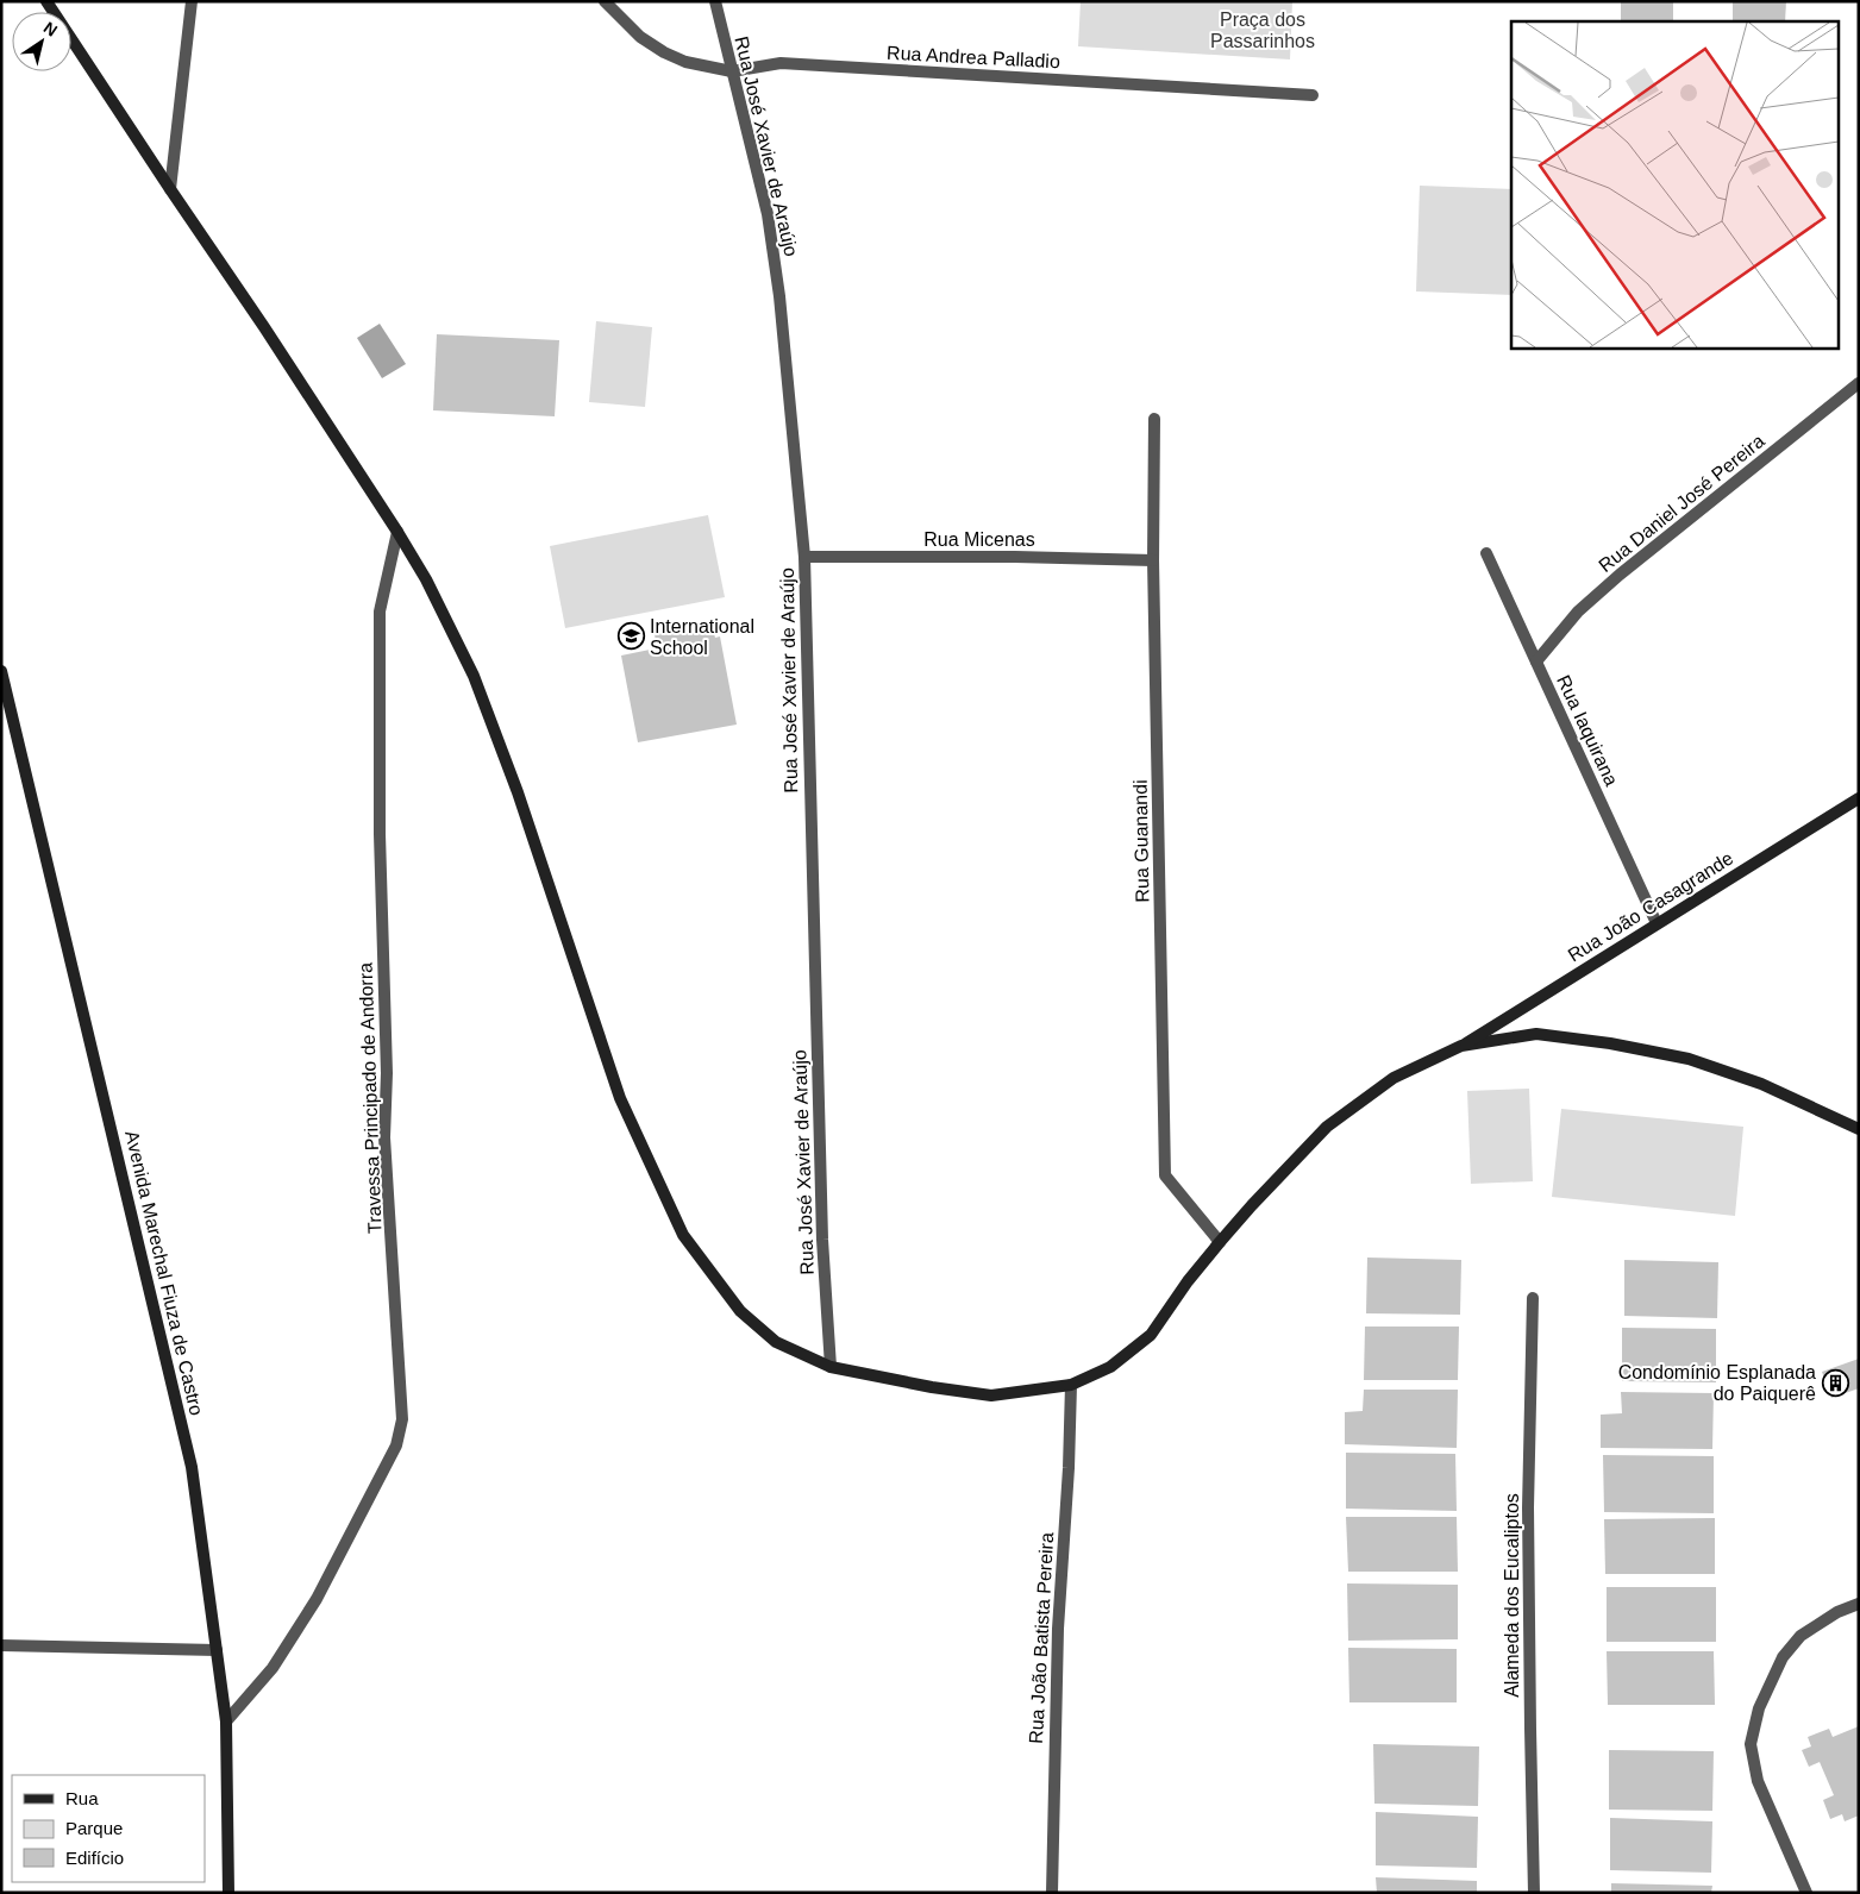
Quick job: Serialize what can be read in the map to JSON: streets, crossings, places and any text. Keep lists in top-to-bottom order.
{
  "streets": {
    "main road": ["Rua João Casagrande", "Avenida Marechal Fiuza de Castro"],
    "street": [
      "Rua Andrea Palladio",
      "Rua José Xavier de Araújo",
      "Rua Daniel José Pereira",
      "Rua Micenas",
      "Rua Iaquirana",
      "Rua Guanandi",
      "Travessa Principado de Andorra",
      "Alameda dos Eucaliptos",
      "Rua João Batista Pereira"
    ]
  },
  "crossings": [
    ["Rua Andrea Palladio", "Rua José Xavier de Araújo"],
    ["Rua José Xavier de Araújo", "Rua Micenas"],
    ["Rua Daniel José Pereira", "Rua Iaquirana"],
    ["Rua Micenas", "Rua Guanandi"],
    ["Rua Iaquirana", "Rua João Casagrande"],
    ["Travessa Principado de Andorra", "Avenida Marechal Fiuza de Castro"]
  ],
  "parks": ["Praça dos Passarinhos"],
  "places": {
    "school or university": ["International School"],
    "building": ["Condomínio Esplanada do Paiquerê"]
  },
  "legend": ["Rua", "Parque", "Edifício"],
  "north": "top right"
}
